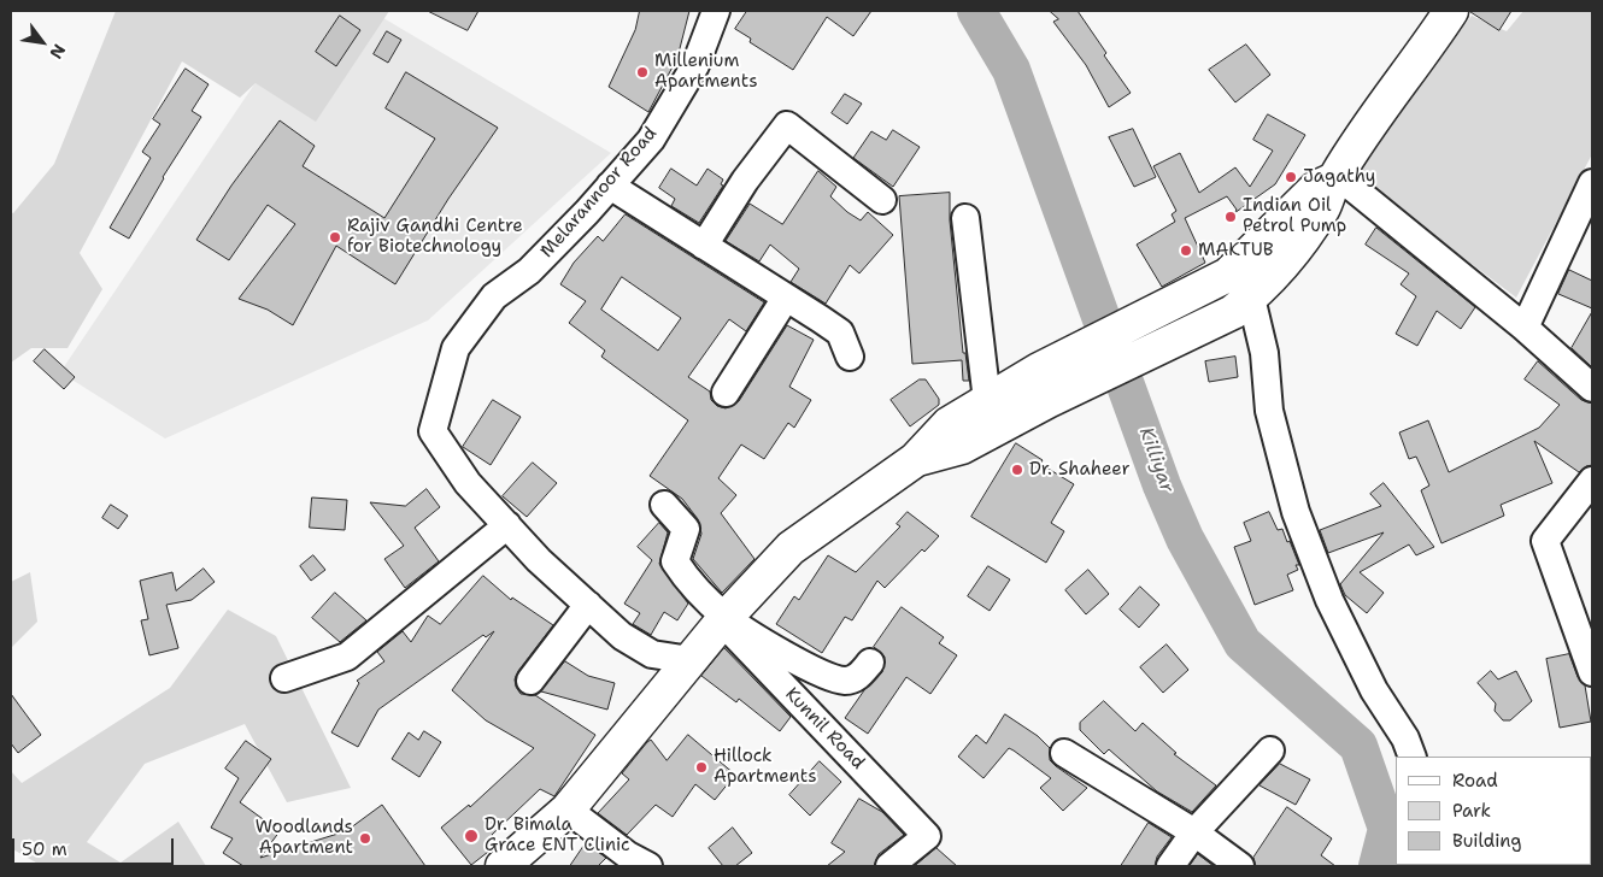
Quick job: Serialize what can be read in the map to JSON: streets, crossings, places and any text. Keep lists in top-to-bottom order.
{
  "streets": {
    "street": ["Melarannoor Road", "Kunnil Road"]
  },
  "water": ["Killiyar"],
  "places": [
    "Millenium Apartments",
    "Jagathy",
    "Indian Oil Petrol Pump",
    "Rajiv Gandhi Centre for Biotechnology",
    "MAKTUB",
    "Dr. Shaheer",
    "Hillock Apartments",
    "Dr. Bimala Grace ENT Clinic",
    "Woodlands Apartment"
  ],
  "legend": ["Road", "Park", "Building"],
  "scale_bar": "50 m",
  "north": "bottom right"
}
